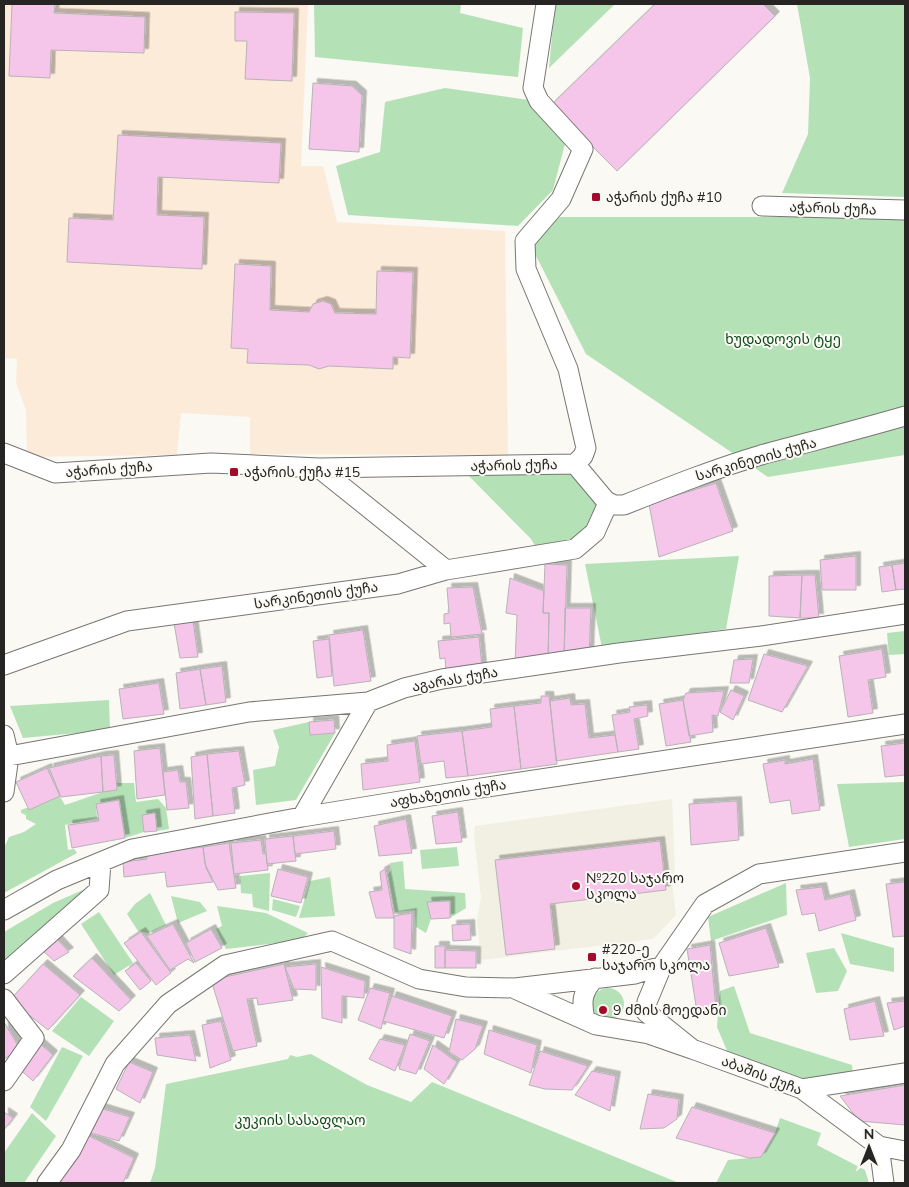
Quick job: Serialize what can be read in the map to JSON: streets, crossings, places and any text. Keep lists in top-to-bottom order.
{
  "streets": {
    "street": [
      "აჭარის ქუჩა",
      "სარკინეთის ქუჩა",
      "აგარას ქუჩა",
      "აფხაზეთის ქუჩა",
      "აბაშის ქუჩა"
    ]
  },
  "parks": ["ხუდადოვის ტყე", "კუკიის სასაფლაო"],
  "places": {
    "transit": ["აჭარის ქუჩა #10", "აჭარის ქუჩა #15", "#220-ე საჯარო სკოლა"],
    "other": ["№220 საჯარო სკოლა", "9 ძმის მოედანი"]
  },
  "north": "top"
}
